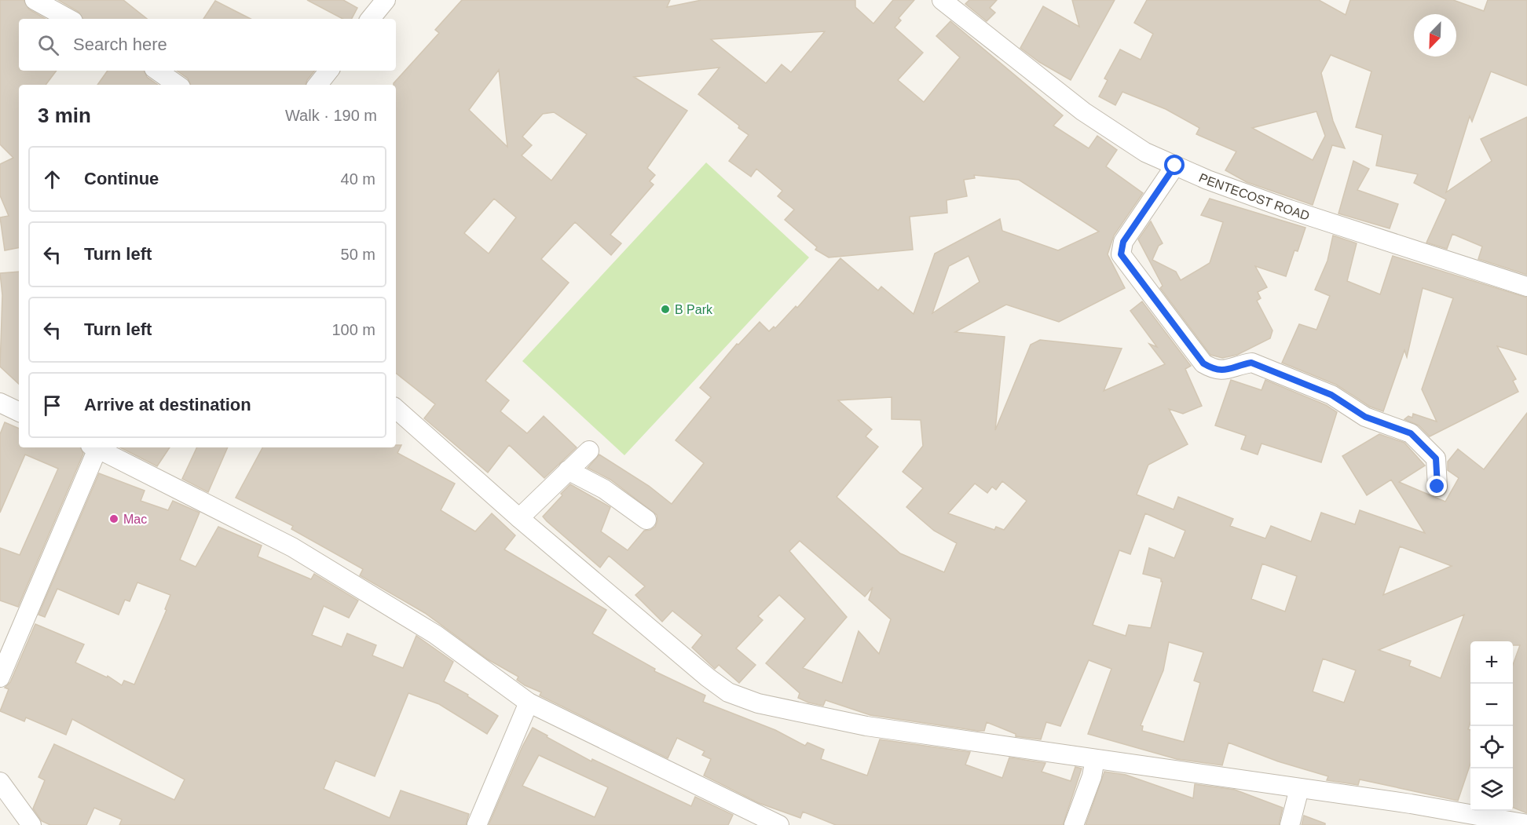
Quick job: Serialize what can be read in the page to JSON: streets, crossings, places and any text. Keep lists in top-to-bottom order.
{
  "streets": {
    "street": ["PENTECOST ROAD"]
  },
  "places": ["B Park", "Mac"],
  "north": "bottom left",
  "page": {
    "search": "Search here",
    "heading": ["3 min", "Walk · 190 m"],
    "list": [
      ["Continue", "40 m"],
      ["Turn left", "50 m"],
      ["Turn left", "100 m"],
      "Arrive at destination"
    ],
    "map_buttons": ["+", "−"]
  }
}
